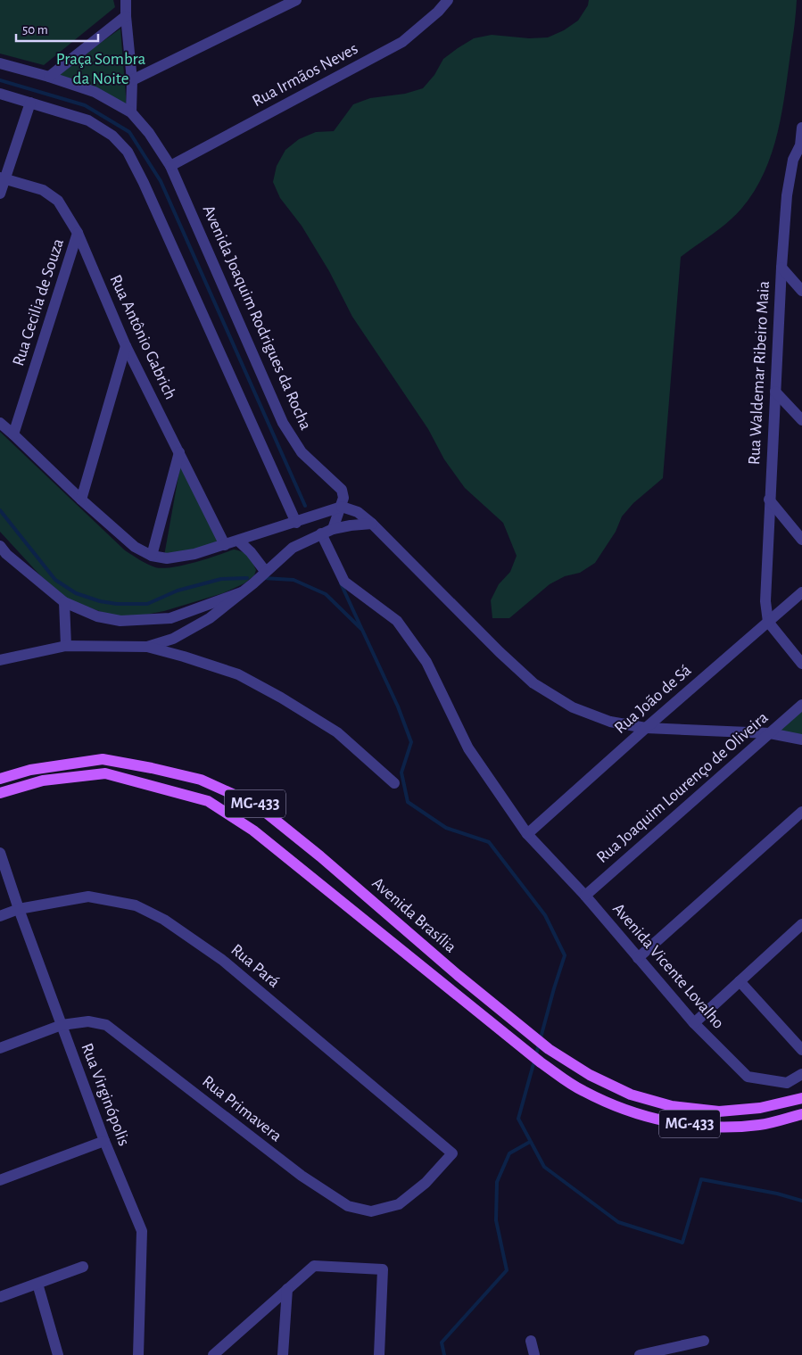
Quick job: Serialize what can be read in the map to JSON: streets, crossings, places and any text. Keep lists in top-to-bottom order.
{
  "streets": {
    "main road": ["MG-433", "Avenida Brasília"],
    "street": [
      "Rua Irmãos Neves",
      "Rua Cecilia de Souza",
      "Avenida Joaquim Rodrigues da Rocha",
      "Rua Antônio Gabrich",
      "Rua Waldemar Ribeiro Maia",
      "Rua João de Sá",
      "Rua Joaquim Lourenço de Oliveira",
      "Rua Pará",
      "Avenida Vicente Lovalho",
      "Rua Virginópolis",
      "Rua Primavera"
    ]
  },
  "crossings": [
    ["Rua Irmãos Neves", "Avenida Joaquim Rodrigues da Rocha"],
    ["Rua Cecilia de Souza", "Rua Antônio Gabrich"],
    ["Rua Waldemar Ribeiro Maia", "Rua João de Sá"],
    ["Rua João de Sá", "Avenida Vicente Lovalho"],
    ["Rua Joaquim Lourenço de Oliveira", "Avenida Vicente Lovalho"],
    ["Rua Pará", "Rua Virginópolis"],
    ["Rua Pará", "Rua Primavera"],
    ["Rua Virginópolis", "Rua Primavera"]
  ],
  "parks": ["Praça Sombra da Noite"],
  "scale_bar": "50 m"
}
